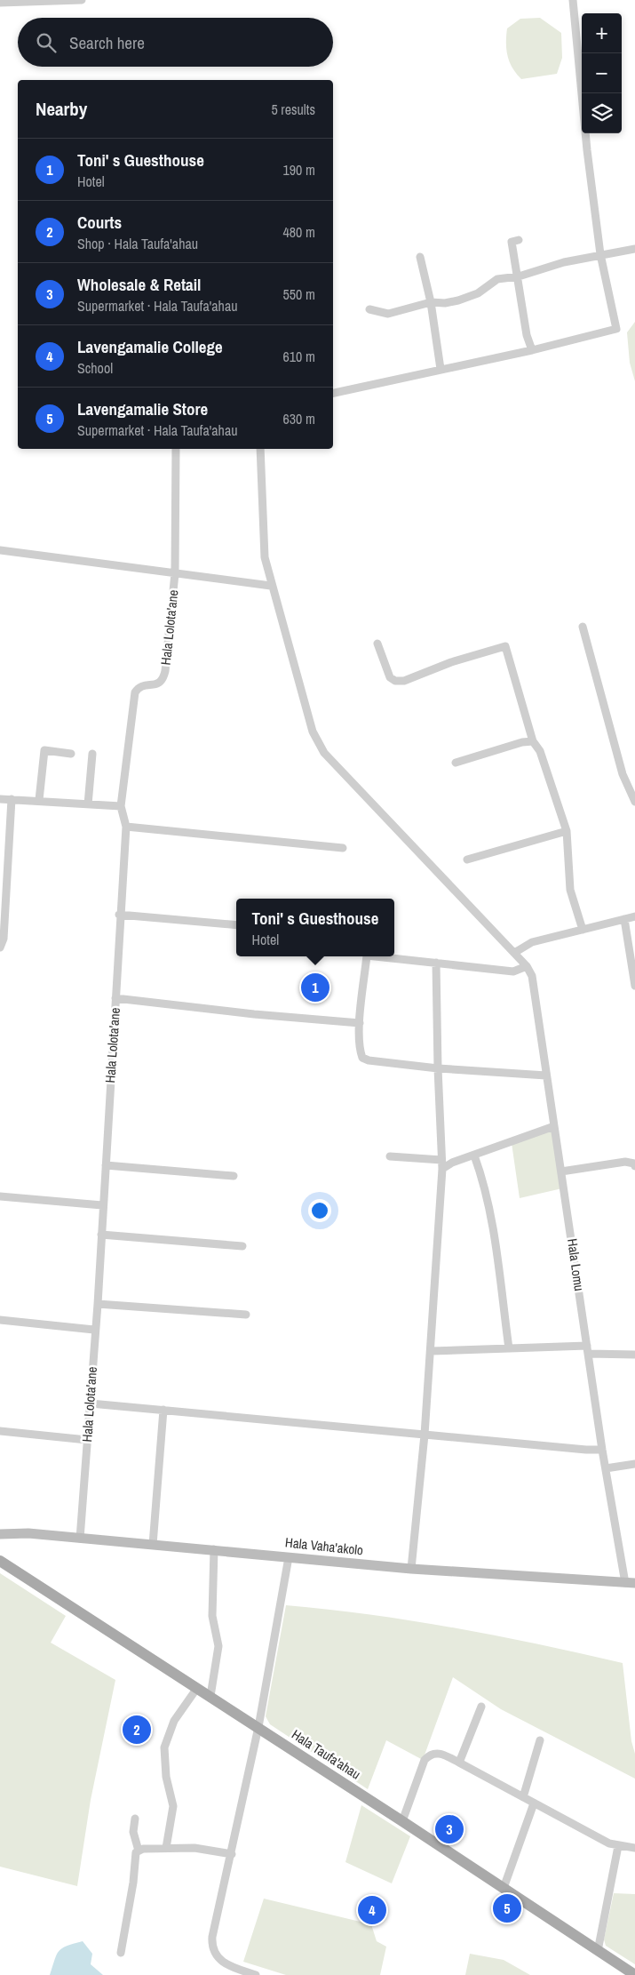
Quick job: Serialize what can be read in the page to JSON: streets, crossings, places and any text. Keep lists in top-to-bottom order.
{
  "streets": {
    "main road": ["Hala Vaha'akolo", "Hala Taufa'ahau"],
    "street": ["Hala Lolota'ane", "Hala Lomu"]
  },
  "crossings": [
    ["Hala Lolota'ane", "Hala Vaha'akolo"],
    ["Hala Lomu", "Hala Vaha'akolo"]
  ],
  "page": {
    "map_buttons": ["+", "−"],
    "search": "Search here",
    "heading": ["Nearby", "5 results"],
    "list": [
      {
        "mark": "1",
        "name": "Toni' s Guesthouse",
        "note": "Hotel",
        "value": "190 m"
      },
      {
        "mark": "2",
        "name": "Courts",
        "note": "Shop · Hala Taufa'ahau",
        "value": "480 m"
      },
      {
        "mark": "3",
        "name": "Wholesale & Retail",
        "note": "Supermarket · Hala Taufa'ahau",
        "value": "550 m"
      },
      {
        "mark": "4",
        "name": "Lavengamalie College",
        "note": "School",
        "value": "610 m"
      },
      {
        "mark": "5",
        "name": "Lavengamalie Store",
        "note": "Supermarket · Hala Taufa'ahau",
        "value": "630 m"
      }
    ],
    "popup": ["Toni' s Guesthouse", "Hotel"],
    "pins": [
      "1",
      "2",
      "3",
      "5",
      "4"
    ]
  }
}
